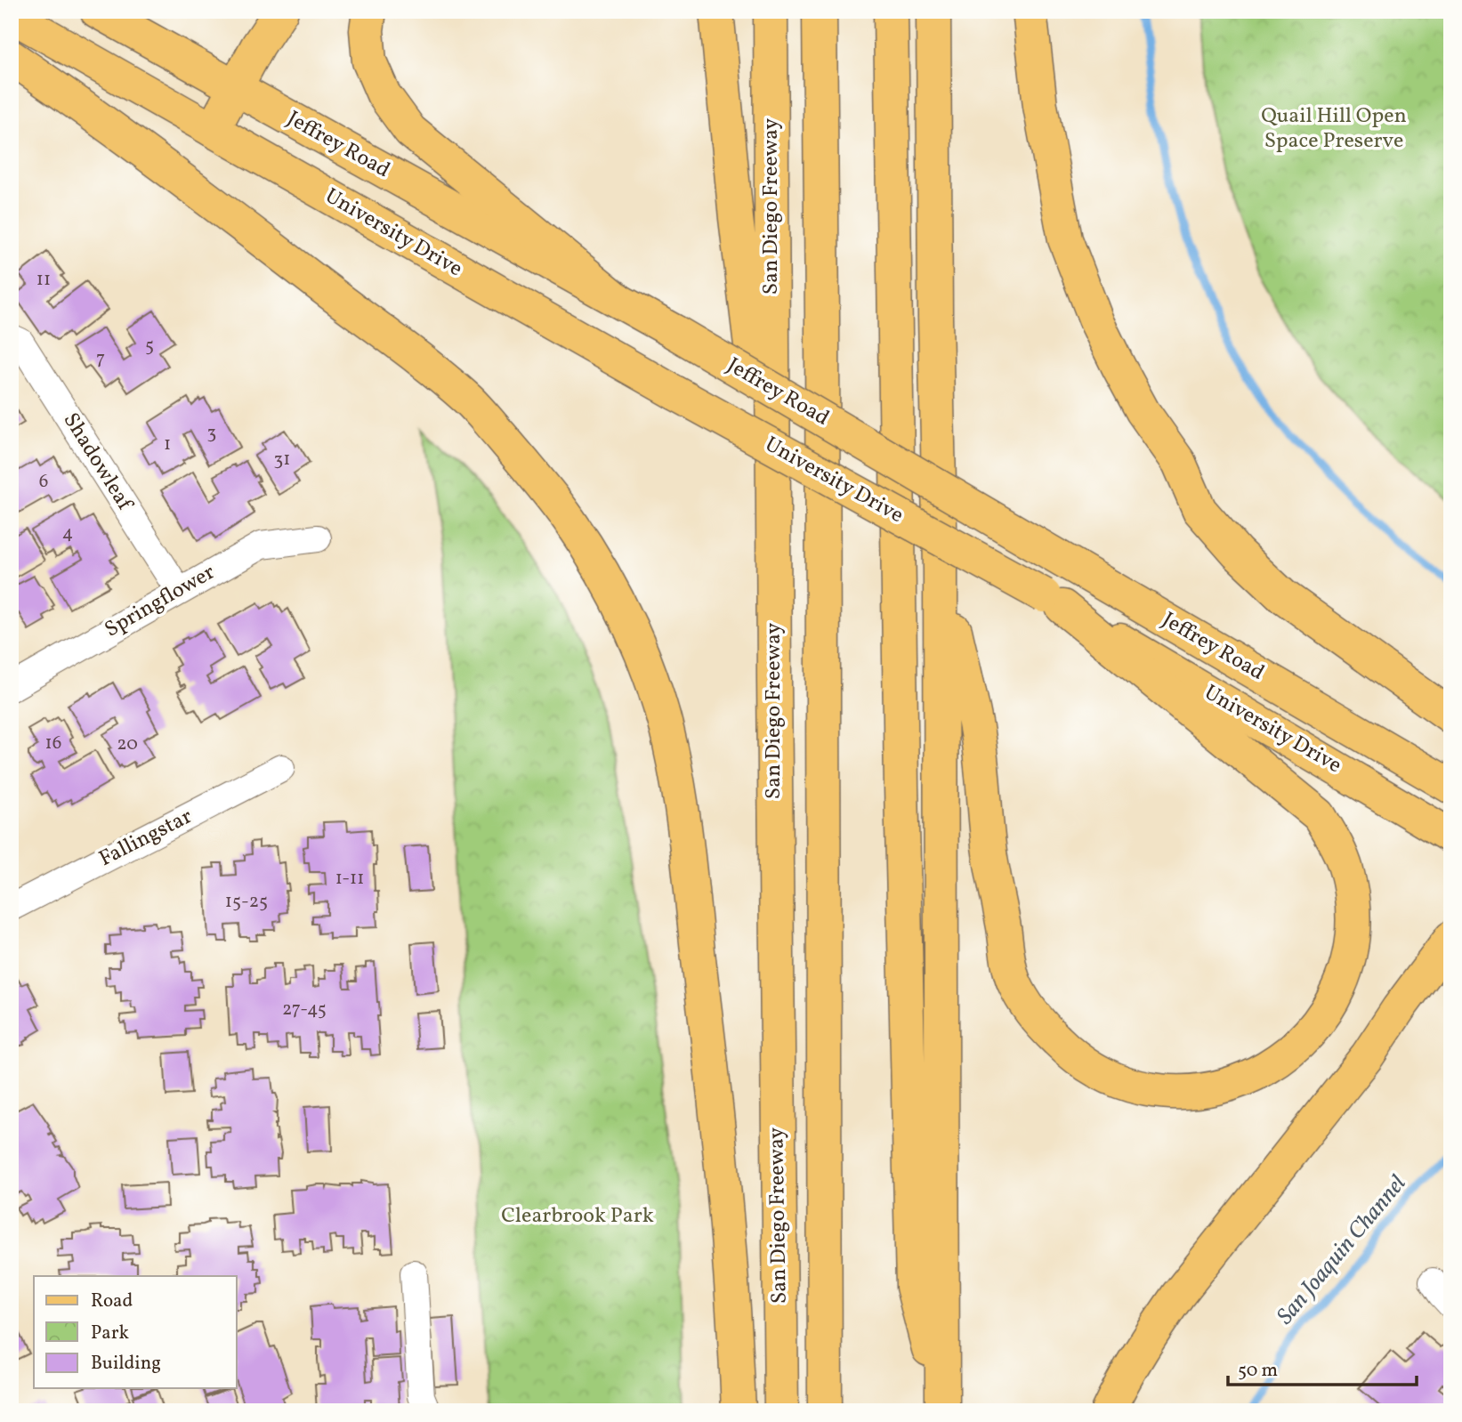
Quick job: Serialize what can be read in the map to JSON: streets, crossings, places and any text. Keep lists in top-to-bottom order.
{
  "streets": {
    "main road": ["Jeffrey Road", "San Diego Freeway", "University Drive"],
    "street": ["Shadowleaf", "Springflower", "Fallingstar"]
  },
  "crossings": [
    ["Shadowleaf", "Springflower"]
  ],
  "water": ["San Joaquin Channel"],
  "parks": ["Quail Hill Open Space Preserve", "Clearbrook Park"],
  "house_numbers": [
    "11",
    "5",
    "7",
    "3",
    "1",
    "31",
    "6",
    "4",
    "16",
    "20",
    "1-11",
    "15-25",
    "27-45"
  ],
  "legend": ["Road", "Park", "Building"],
  "scale_bar": "50 m"
}
